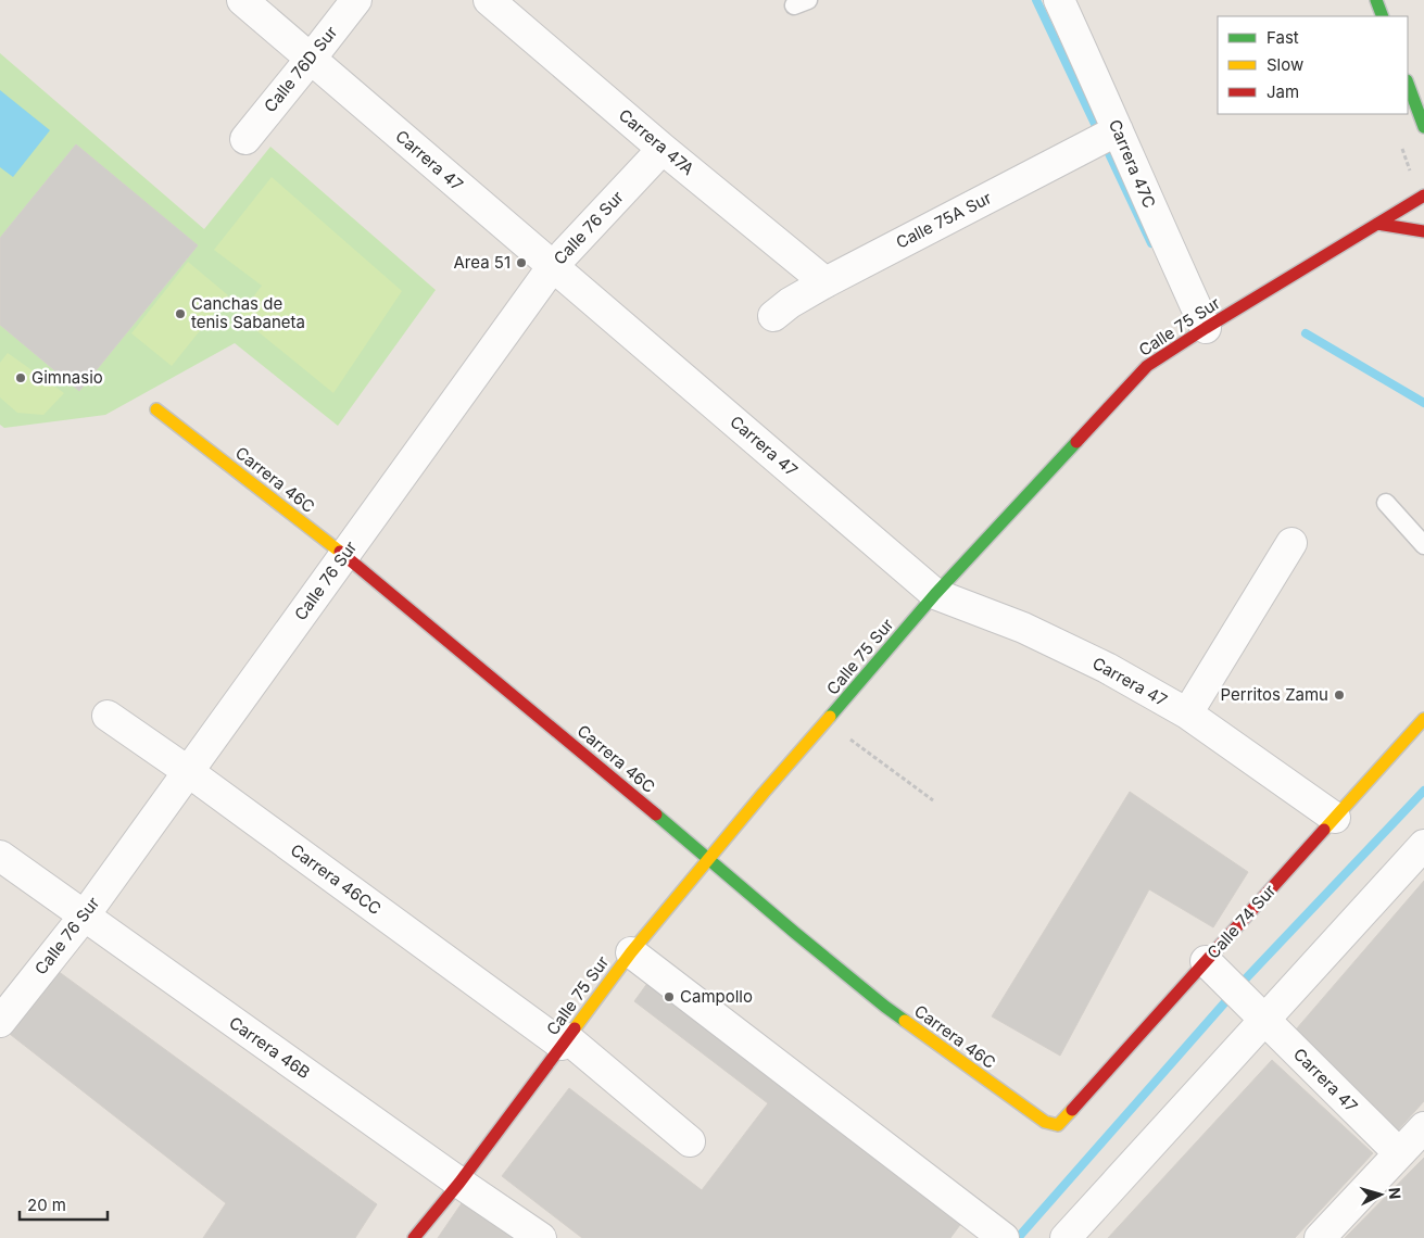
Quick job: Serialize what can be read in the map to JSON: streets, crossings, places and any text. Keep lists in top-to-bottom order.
{
  "streets": {
    "street": [
      "Calle 76D Sur",
      "Carrera 47A",
      "Carrera 47",
      "Carrera 47C",
      "Calle 75A Sur",
      "Calle 76 Sur",
      "Calle 75 Sur",
      "Carrera 46C",
      "Carrera 46CC",
      "Calle 74 Sur",
      "Carrera 46B"
    ]
  },
  "crossings": [
    ["Calle 76D Sur", "Carrera 47"],
    ["Carrera 47A", "Calle 75A Sur"],
    ["Carrera 47A", "Calle 76 Sur"],
    ["Carrera 47", "Calle 76 Sur"],
    ["Carrera 47", "Calle 75 Sur"],
    ["Carrera 47", "Calle 74 Sur"],
    ["Carrera 47C", "Calle 75A Sur"],
    ["Carrera 47C", "Calle 75 Sur"],
    ["Calle 76 Sur", "Carrera 46C"],
    ["Calle 76 Sur", "Carrera 46CC"],
    ["Calle 76 Sur", "Carrera 46B"],
    ["Calle 75 Sur", "Carrera 46C"],
    ["Calle 75 Sur", "Carrera 46CC"],
    ["Calle 75 Sur", "Carrera 46B"],
    ["Carrera 46C", "Calle 74 Sur"]
  ],
  "places": [
    "Area 51",
    "Canchas de tenis Sabaneta",
    "Gimnasio",
    "Perritos Zamu",
    "Campollo"
  ],
  "legend": ["Fast", "Slow", "Jam"],
  "scale_bar": "20 m",
  "north": "right"
}
